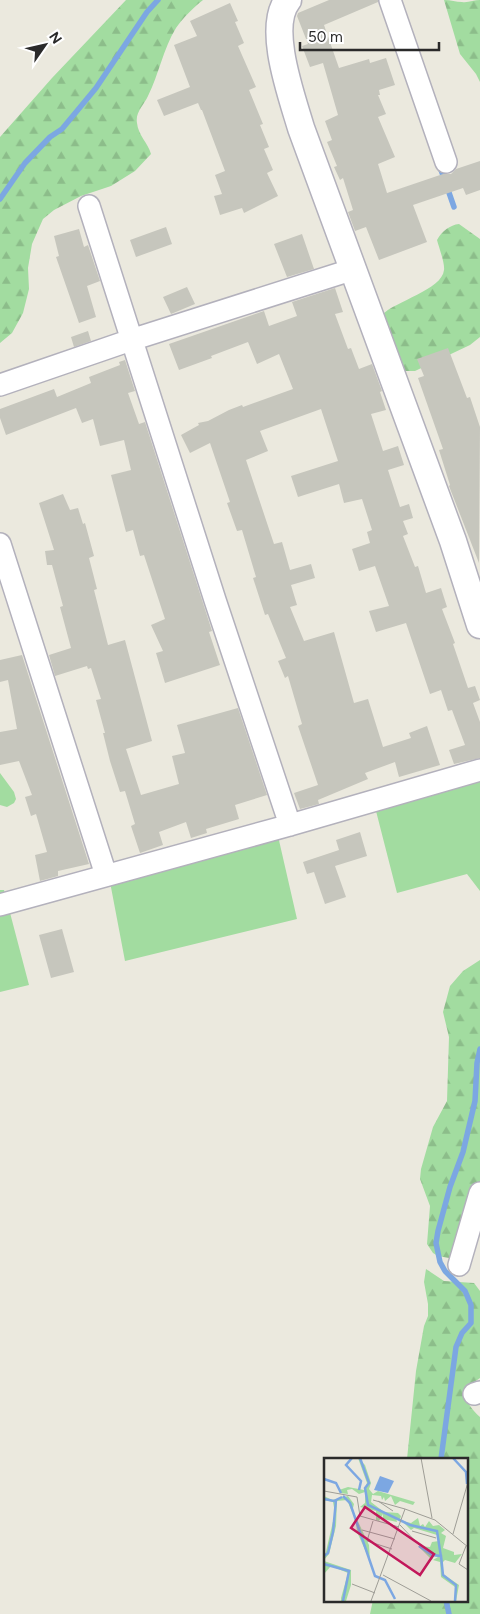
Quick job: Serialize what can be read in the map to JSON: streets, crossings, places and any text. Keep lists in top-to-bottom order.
{
  "scale_bar": "50 m",
  "north": "top right"
}
